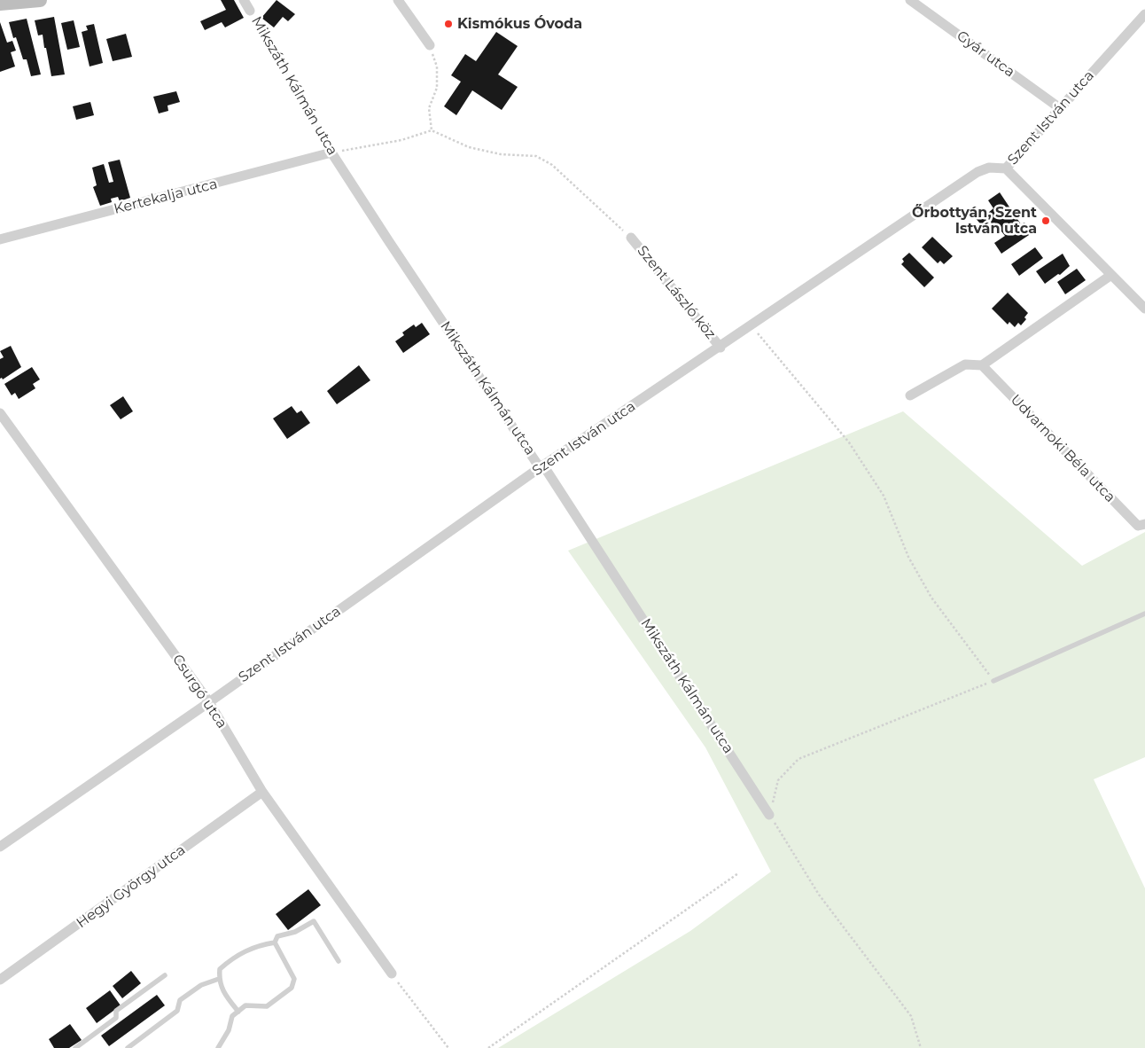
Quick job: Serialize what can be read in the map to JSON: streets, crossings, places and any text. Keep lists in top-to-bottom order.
{
  "streets": {
    "street": [
      "Gyár utca",
      "Mikszáth Kálmán utca",
      "Szent István utca",
      "Kertekalja utca",
      "Szent László köz",
      "Udvarnoki Béla utca",
      "Csurgó utca",
      "Hegyi György utca"
    ]
  },
  "crossings": [
    ["Gyár utca", "Szent István utca"],
    ["Mikszáth Kálmán utca", "Szent István utca"],
    ["Mikszáth Kálmán utca", "Kertekalja utca"],
    ["Szent István utca", "Szent László köz"],
    ["Szent István utca", "Csurgó utca"],
    ["Csurgó utca", "Hegyi György utca"]
  ],
  "places": ["Kismókus Óvoda", "Őrbottyán, Szent István utca"]
}
